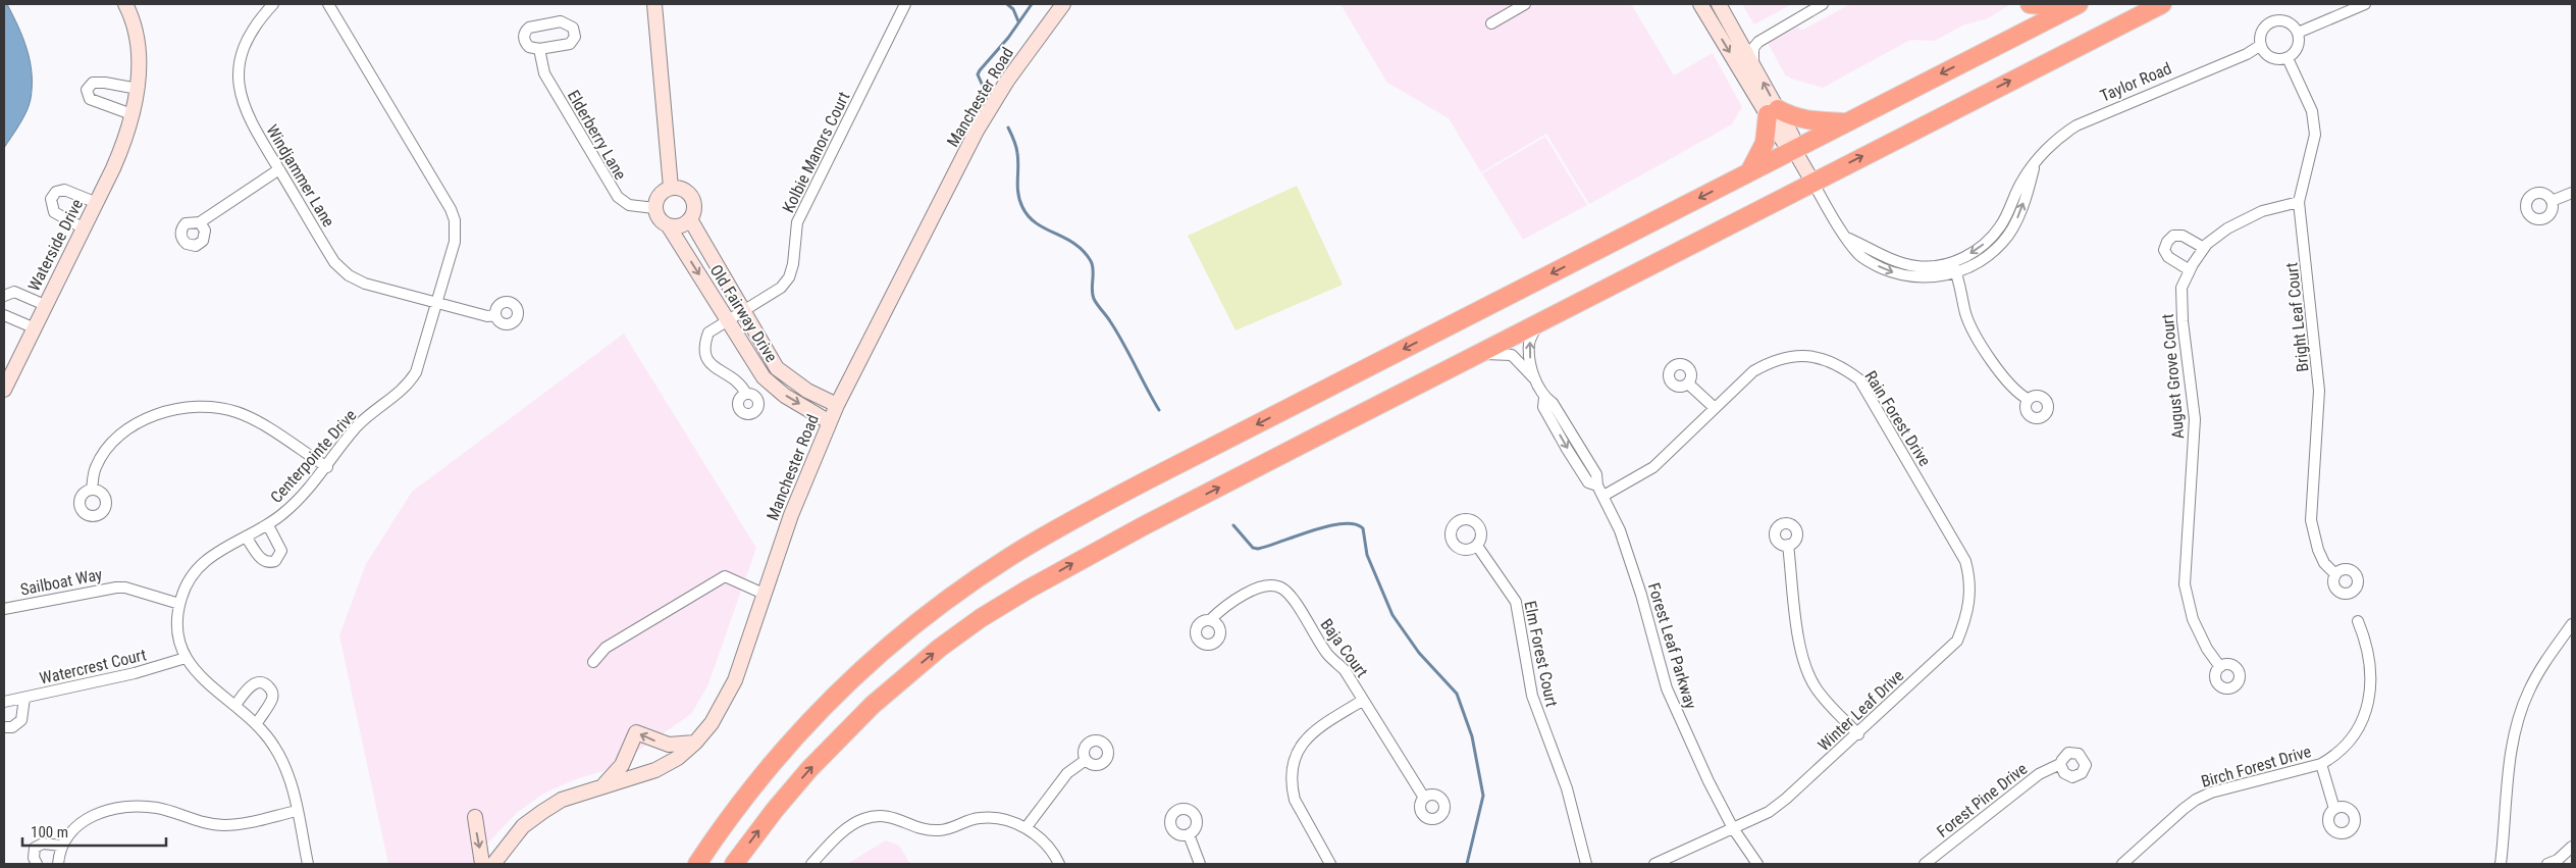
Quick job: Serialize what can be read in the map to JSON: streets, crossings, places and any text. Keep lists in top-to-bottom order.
{
  "streets": {
    "street": [
      "Taylor Road",
      "Manchester Road",
      "Elderberry Lane",
      "Kolbie Manors Court",
      "Windjammer Lane",
      "Waterside Drive",
      "Old Fairway Drive",
      "Bright Leaf Court",
      "August Grove Court",
      "Rain Forest Drive",
      "Centerpointe Drive",
      "Sailboat Way",
      "Forest Leaf Parkway",
      "Baja Court",
      "Elm Forest Court",
      "Watercrest Court",
      "Winter Leaf Drive",
      "Birch Forest Drive",
      "Forest Pine Drive"
    ]
  },
  "crossings": [
    ["Taylor Road", "Bright Leaf Court"],
    ["Manchester Road", "Old Fairway Drive"],
    ["Elderberry Lane", "Old Fairway Drive"],
    ["Kolbie Manors Court", "Old Fairway Drive"],
    ["Windjammer Lane", "Centerpointe Drive"],
    ["Bright Leaf Court", "August Grove Court"],
    ["Rain Forest Drive", "Forest Leaf Parkway"],
    ["Rain Forest Drive", "Winter Leaf Drive"],
    ["Centerpointe Drive", "Sailboat Way"],
    ["Centerpointe Drive", "Watercrest Court"],
    ["Forest Leaf Parkway", "Winter Leaf Drive"]
  ],
  "scale_bar": "100 m"
}
